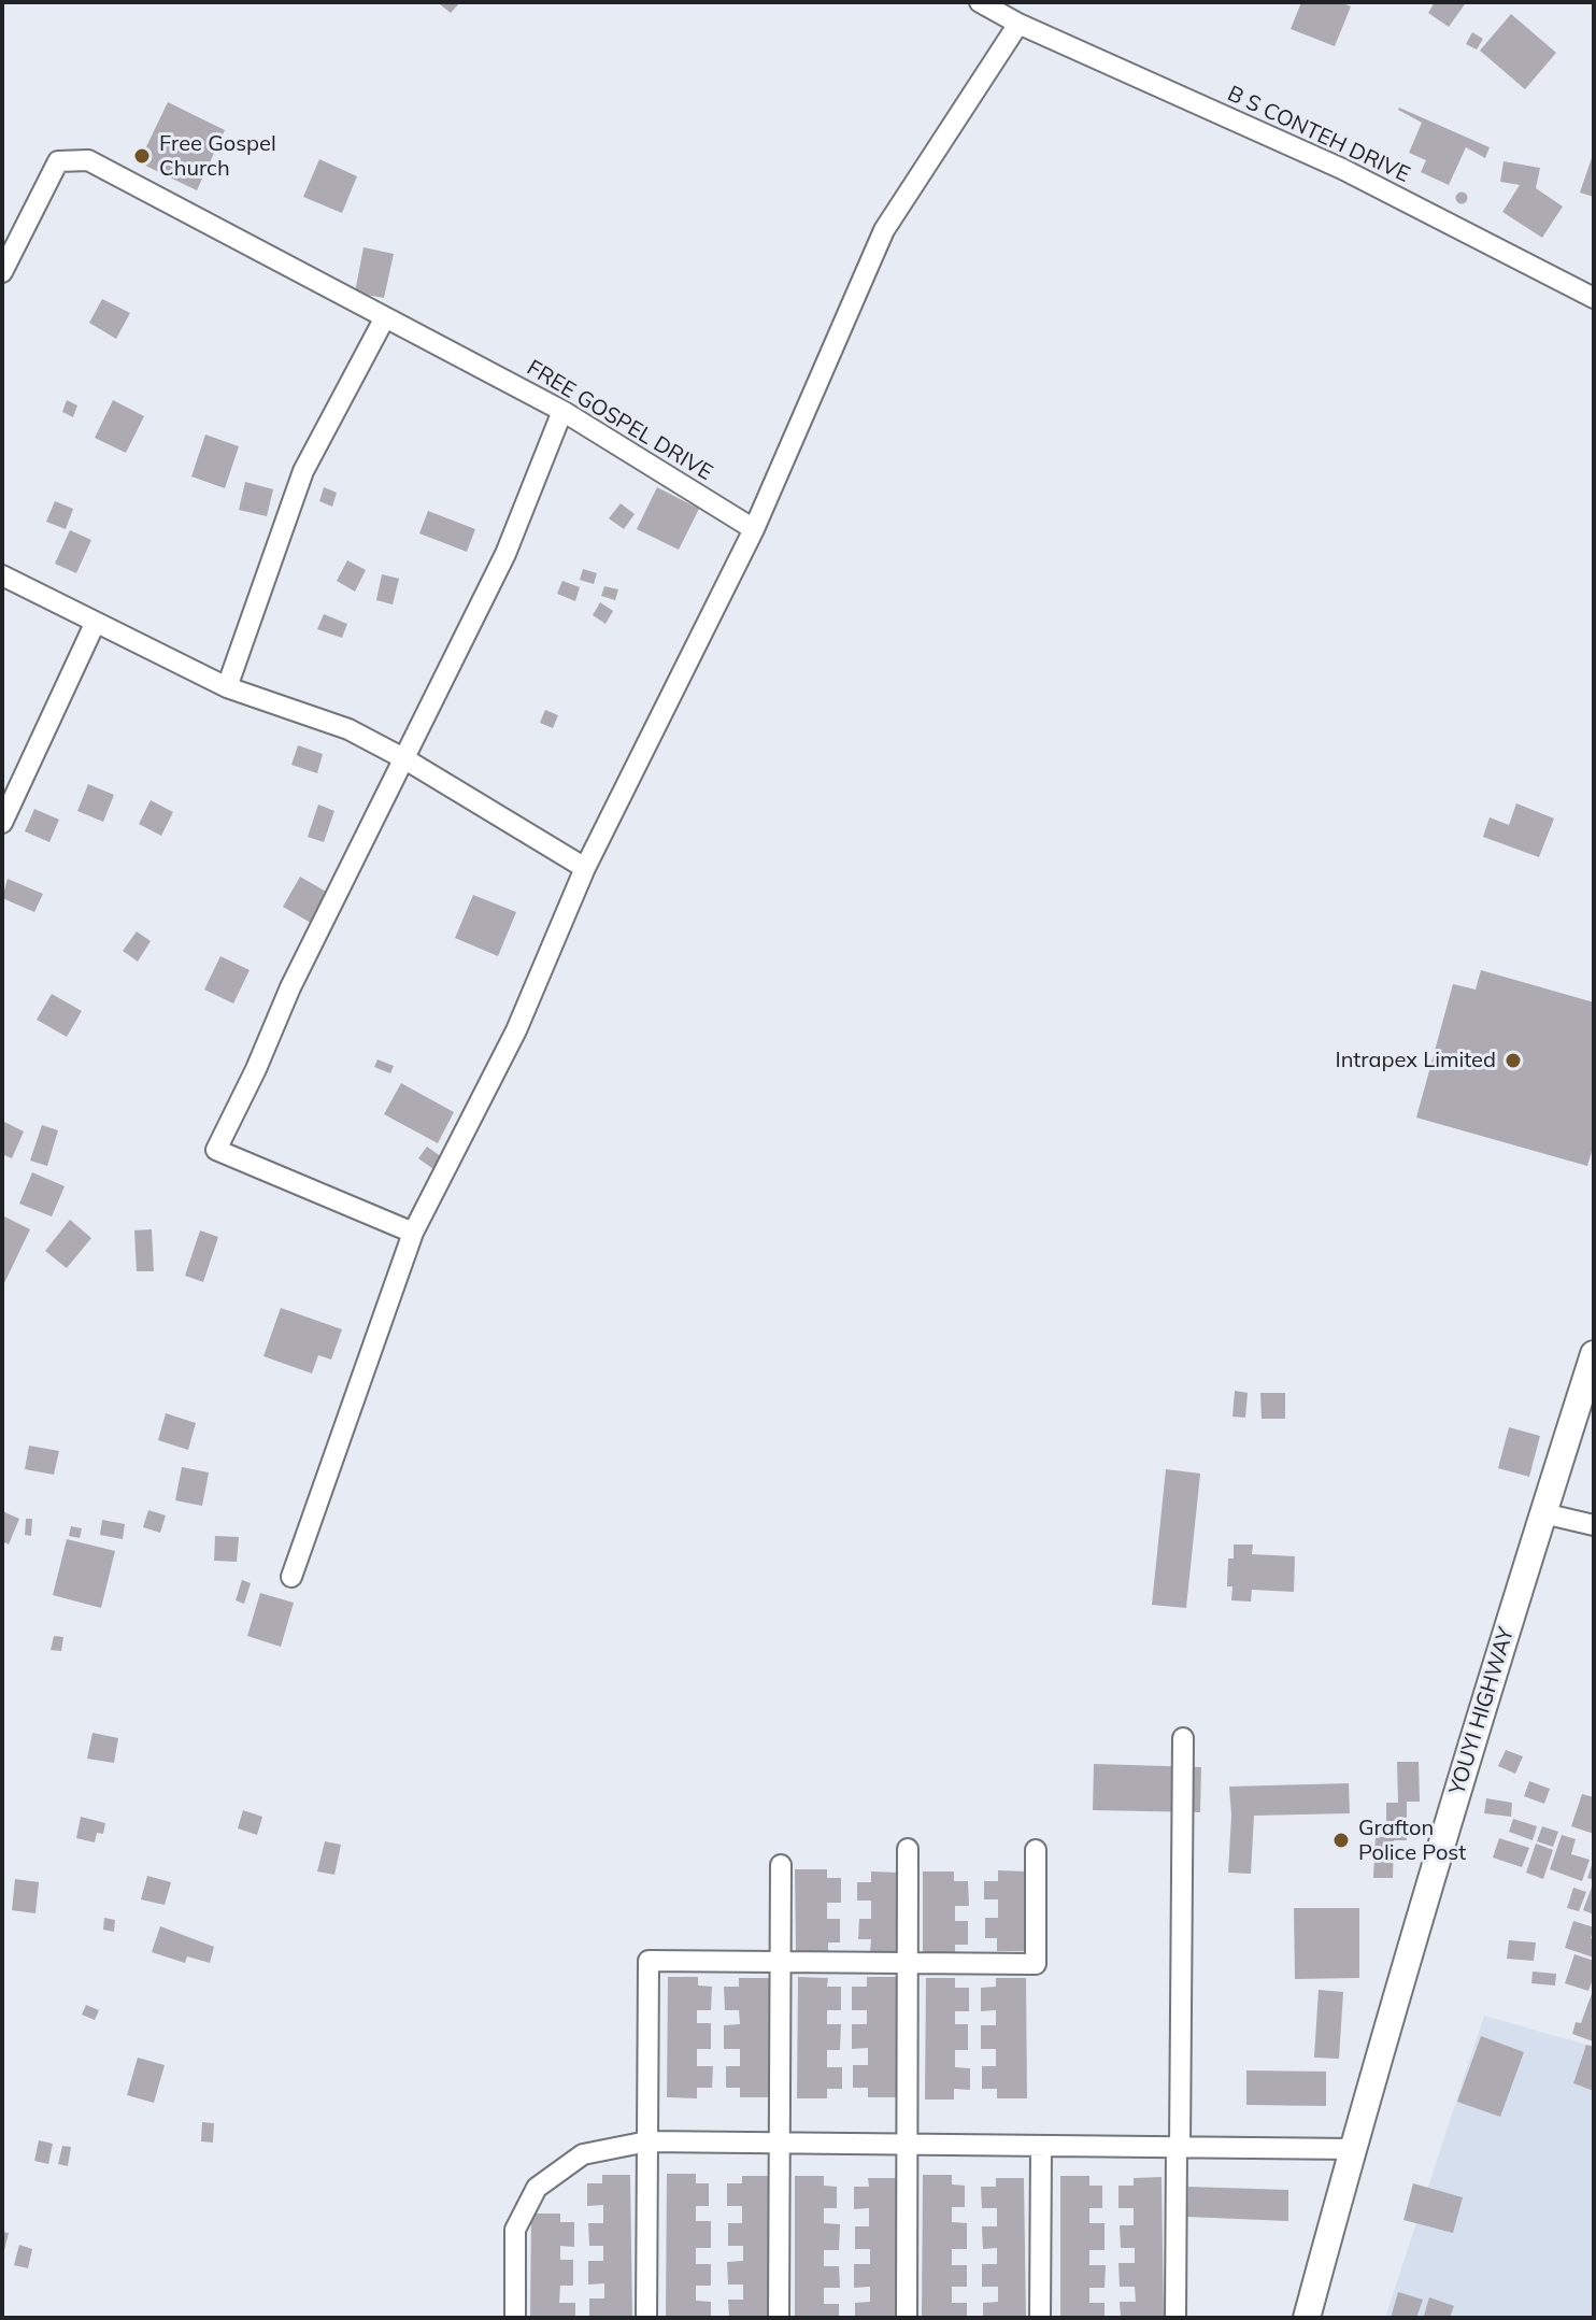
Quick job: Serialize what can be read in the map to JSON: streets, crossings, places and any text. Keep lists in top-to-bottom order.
{
  "streets": {
    "main road": ["YOUYI HIGHWAY"],
    "street": ["B S CONTEH DRIVE", "FREE GOSPEL DRIVE"]
  },
  "places": ["Free Gospel Church", "Intrapex Limited", "Grafton Police Post"]
}
